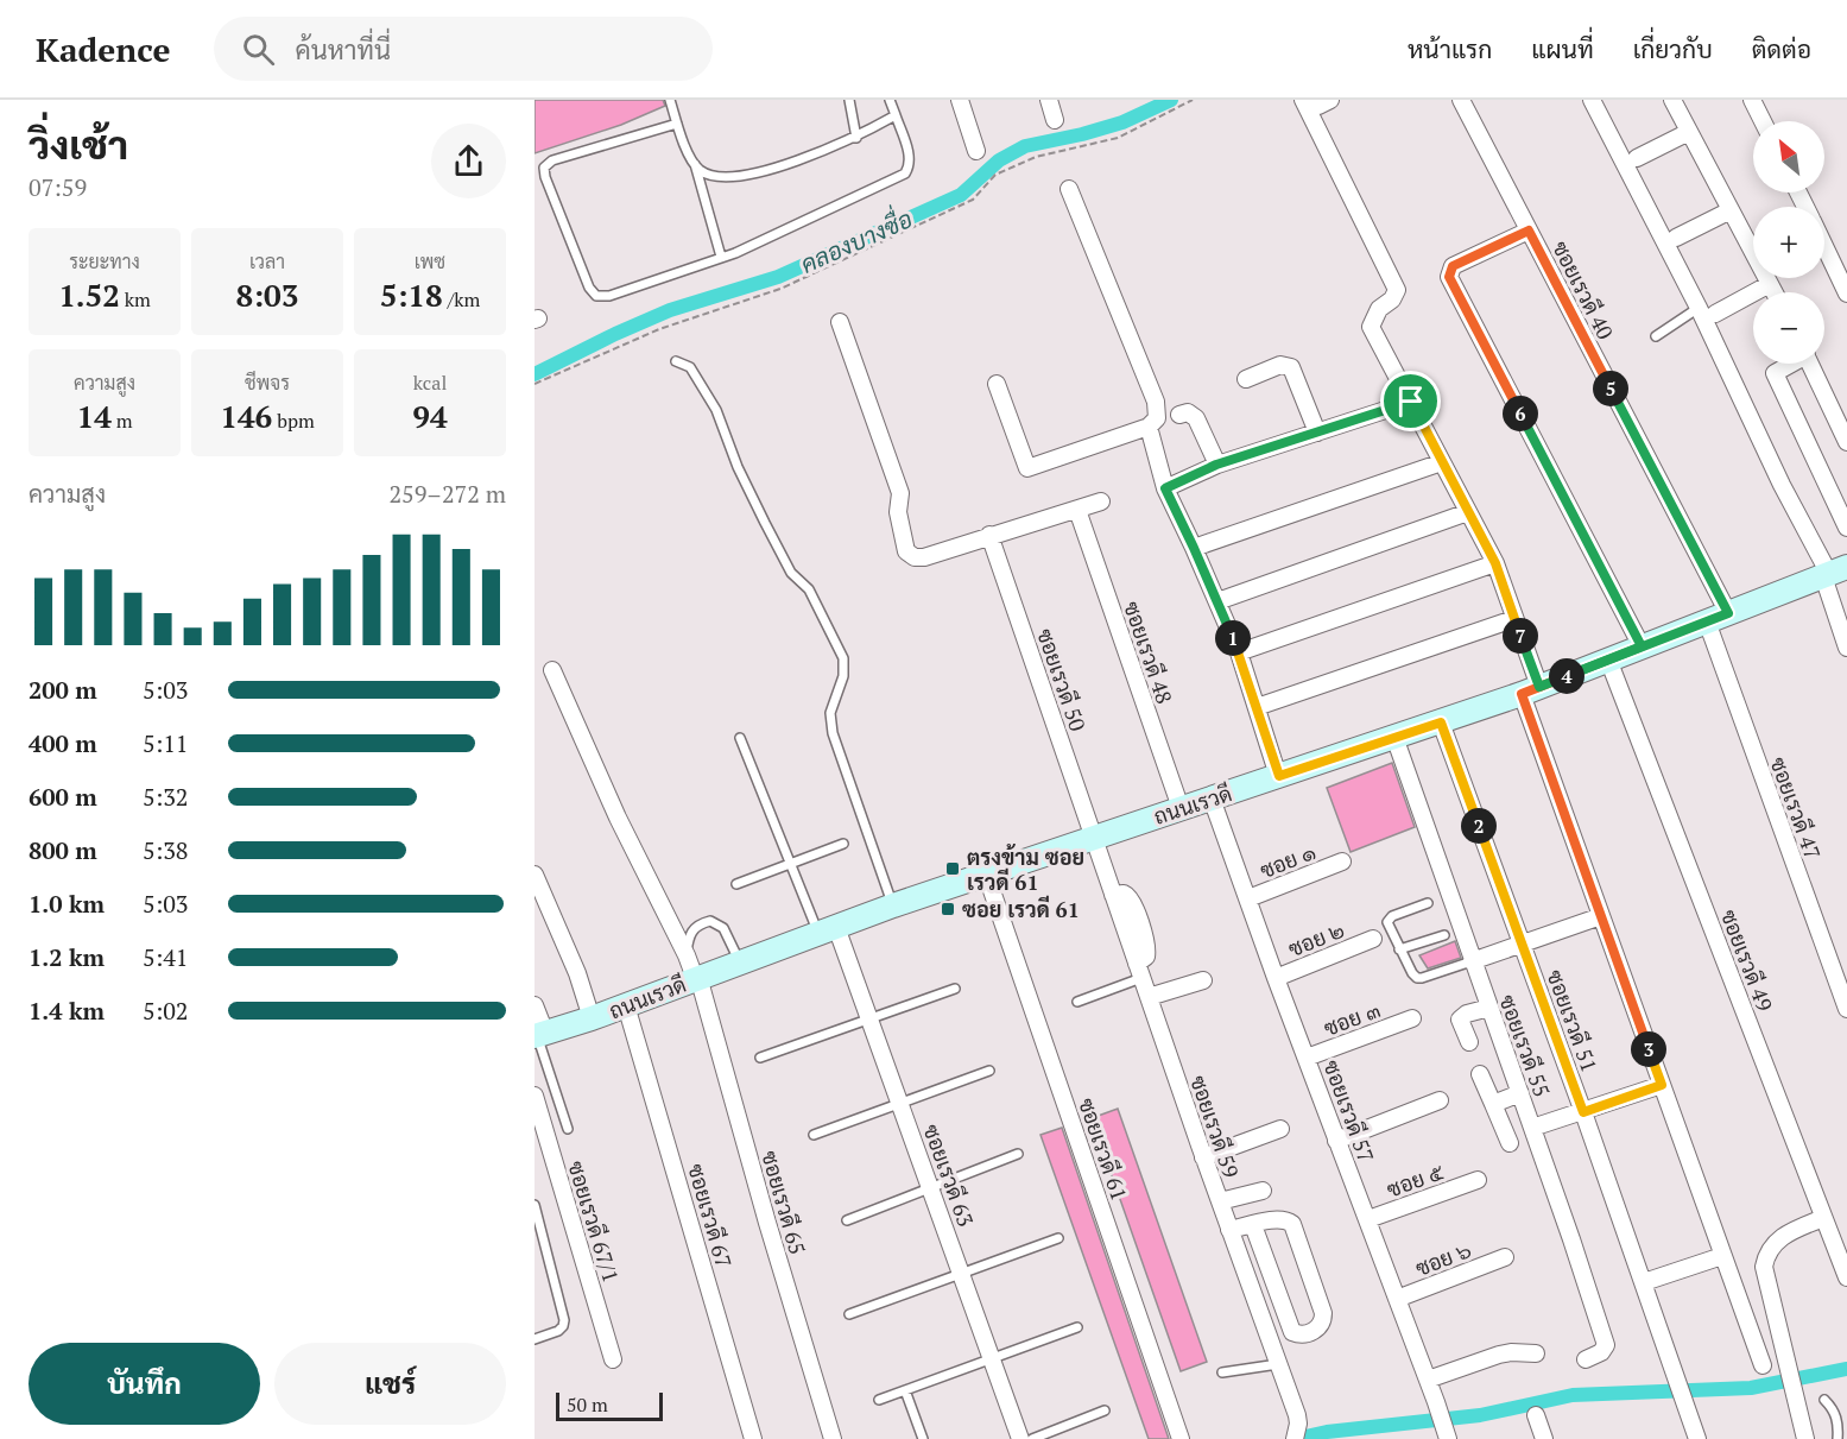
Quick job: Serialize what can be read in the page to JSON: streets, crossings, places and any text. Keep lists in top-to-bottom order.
{
  "streets": {
    "street": [
      "ซอยเรวดี 40",
      "ซอยเรวดี 48",
      "ซอยเรวดี 50",
      "ถนนเรวดี",
      "ซอยเรวดี 47",
      "ซอย ๑",
      "ซอย ๒",
      "ซอยเรวดี 49",
      "ซอย ๓",
      "ซอยเรวดี 51",
      "ซอยเรวดี 55",
      "ซอยเรวดี 57",
      "ซอยเรวดี 59",
      "ซอยเรวดี 61",
      "ซอยเรวดี 63",
      "ซอย ๕",
      "ซอยเรวดี 65",
      "ซอยเรวดี 67",
      "ซอยเรวดี 67/1",
      "ซอย ๖"
    ]
  },
  "crossings": [
    ["ซอยเรวดี 40", "ถนนเรวดี"],
    ["ซอยเรวดี 40", "ซอยเรวดี 47"],
    ["ซอยเรวดี 48", "ถนนเรวดี"],
    ["ซอยเรวดี 50", "ถนนเรวดี"],
    ["ซอยเรวดี 50", "ซอยเรวดี 59"],
    ["ถนนเรวดี", "ซอยเรวดี 47"],
    ["ถนนเรวดี", "ซอยเรวดี 49"],
    ["ถนนเรวดี", "ซอยเรวดี 51"],
    ["ถนนเรวดี", "ซอยเรวดี 55"],
    ["ถนนเรวดี", "ซอยเรวดี 57"],
    ["ถนนเรวดี", "ซอยเรวดี 59"],
    ["ถนนเรวดี", "ซอยเรวดี 61"],
    ["ถนนเรวดี", "ซอยเรวดี 63"],
    ["ถนนเรวดี", "ซอยเรวดี 65"],
    ["ถนนเรวดี", "ซอยเรวดี 67"],
    ["ซอย ๑", "ซอยเรวดี 57"],
    ["ซอย ๒", "ซอยเรวดี 57"],
    ["ซอย ๓", "ซอยเรวดี 57"],
    ["ซอยเรวดี 57", "ซอย ๕"],
    ["ซอยเรวดี 57", "ซอย ๖"]
  ],
  "water": ["คลองบางซื่อ"],
  "places": {
    "transit": ["ตรงข้าม ซอย เรวดี 61", "ซอย เรวดี 61"]
  },
  "scale_bar": "50 m",
  "north": "top left",
  "page": {
    "header": "Kadence",
    "search": "ค้นหาที่นี่",
    "nav": [
      "หน้าแรก",
      "แผนที่",
      "เกี่ยวกับ",
      "ติดต่อ"
    ],
    "heading": ["วิ่งเช้า", "07:59"],
    "map_buttons": ["+", "−"],
    "stats": [
      ["ระยะทาง", "1.52 km"],
      ["เวลา", "8:03"],
      ["เพซ", "5:18 /km"],
      ["ความสูง", "14 m"],
      ["ชีพจร", "146 bpm"],
      ["kcal", "94"]
    ],
    "pins": [
      "5",
      "6",
      "7",
      "1",
      "4",
      "2",
      "3"
    ],
    "chart": ["ความสูง", "259–272 m"],
    "list": [
      {
        "name": "200 m",
        "note": "5:03"
      },
      {
        "name": "400 m",
        "note": "5:11"
      },
      {
        "name": "600 m",
        "note": "5:32"
      },
      {
        "name": "800 m",
        "note": "5:38"
      },
      {
        "name": "1.0 km",
        "note": "5:03"
      },
      {
        "name": "1.2 km",
        "note": "5:41"
      },
      {
        "name": "1.4 km",
        "note": "5:02"
      }
    ],
    "buttons": ["บันทึก", "แชร์"],
    "scale": "50 m"
  }
}
